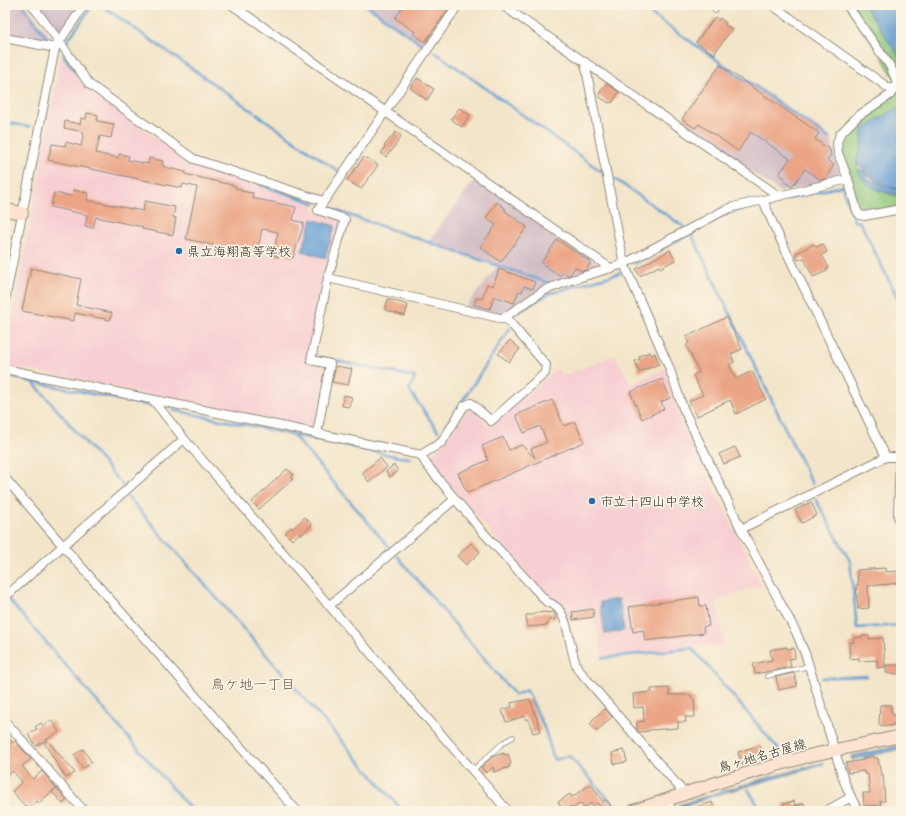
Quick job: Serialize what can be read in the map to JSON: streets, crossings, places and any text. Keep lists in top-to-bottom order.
{
  "streets": {
    "main road": ["鳥ヶ地名古屋線"]
  },
  "districts": ["鳥ケ地一丁目"],
  "places": ["県立海翔高等学校", "市立十四山中学校"]
}
